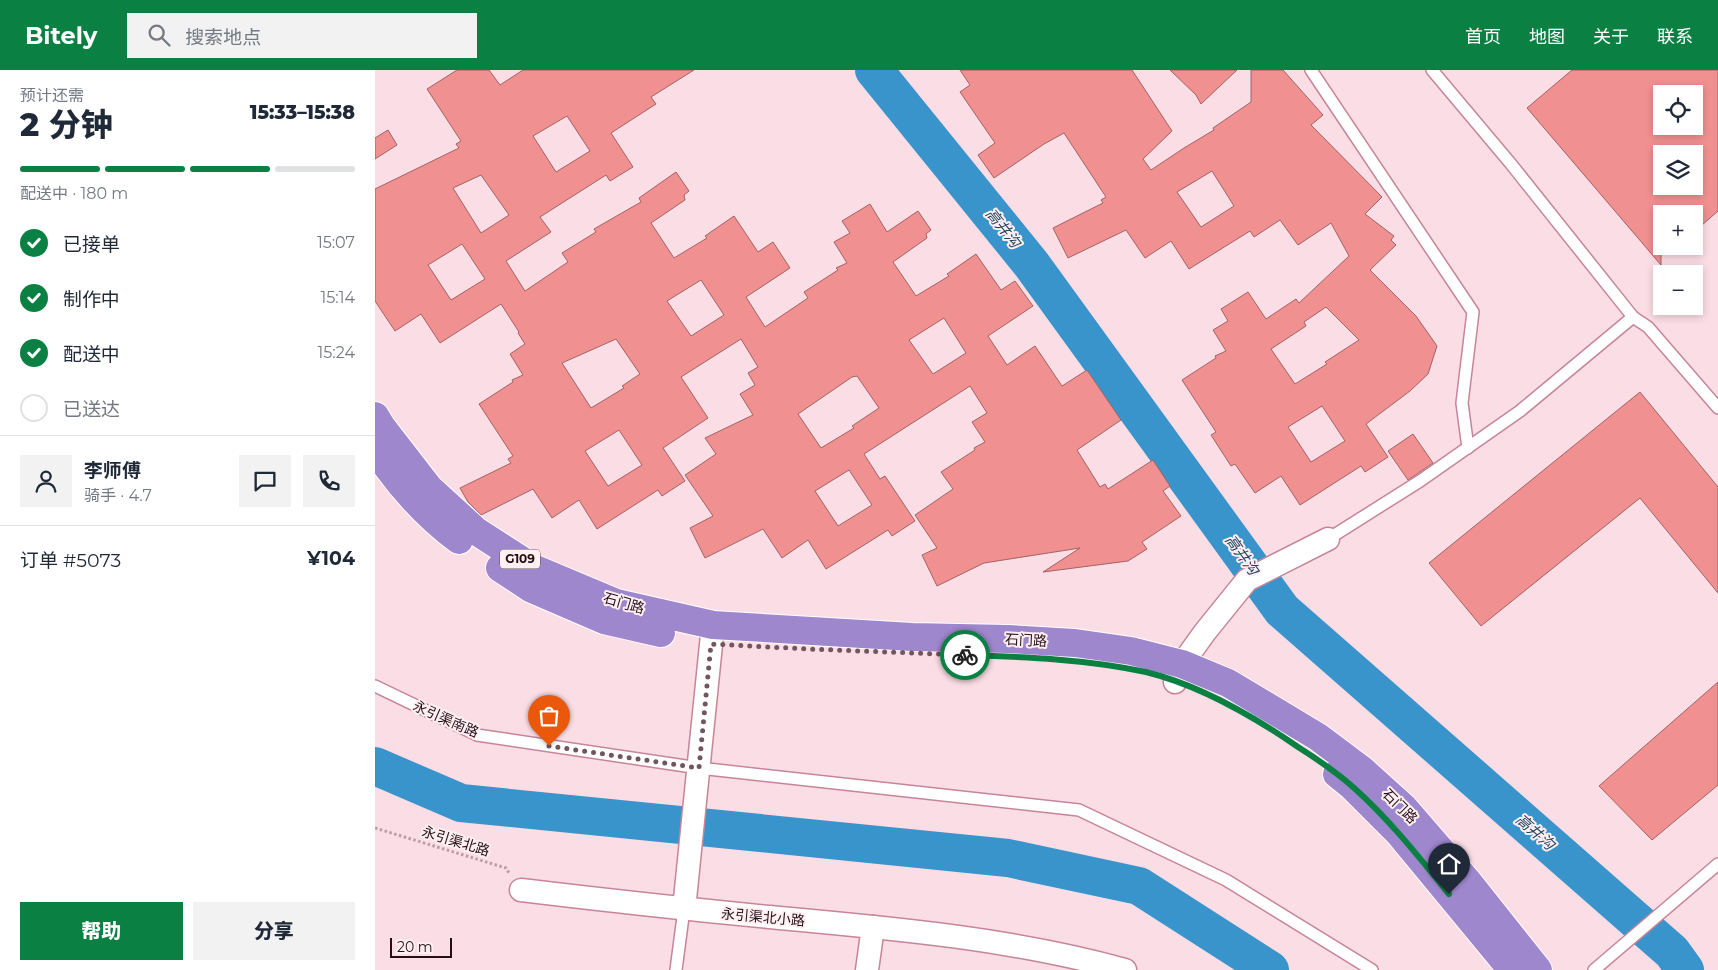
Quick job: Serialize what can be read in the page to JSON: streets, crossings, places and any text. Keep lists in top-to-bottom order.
{
  "streets": {
    "highway": ["G109", "石门路"],
    "street": ["永引渠北小路"],
    "lane": ["永引渠南路"],
    "path": ["永引渠北路"]
  },
  "crossings": [
    ["永引渠北路", "永引渠北小路"]
  ],
  "water": ["高井沟"],
  "scale_bar": "20 m",
  "page": {
    "header": "Bitely",
    "search": "搜索地点",
    "nav": [
      "首页",
      "地图",
      "关于",
      "联系"
    ],
    "heading": ["2 分钟", "预计还需", "15:33–15:38"],
    "panel": [
      "李师傅",
      "骑手 · 4.7",
      "订单 #5073",
      "¥104"
    ],
    "map_buttons": ["+", "−"],
    "bar": "配送中 · 180 m",
    "list": [
      ["已接单", "15:07"],
      ["制作中", "15:14"],
      ["配送中", "15:24"],
      "已送达"
    ],
    "buttons": ["帮助", "分享"],
    "scale": "20 m"
  }
}
